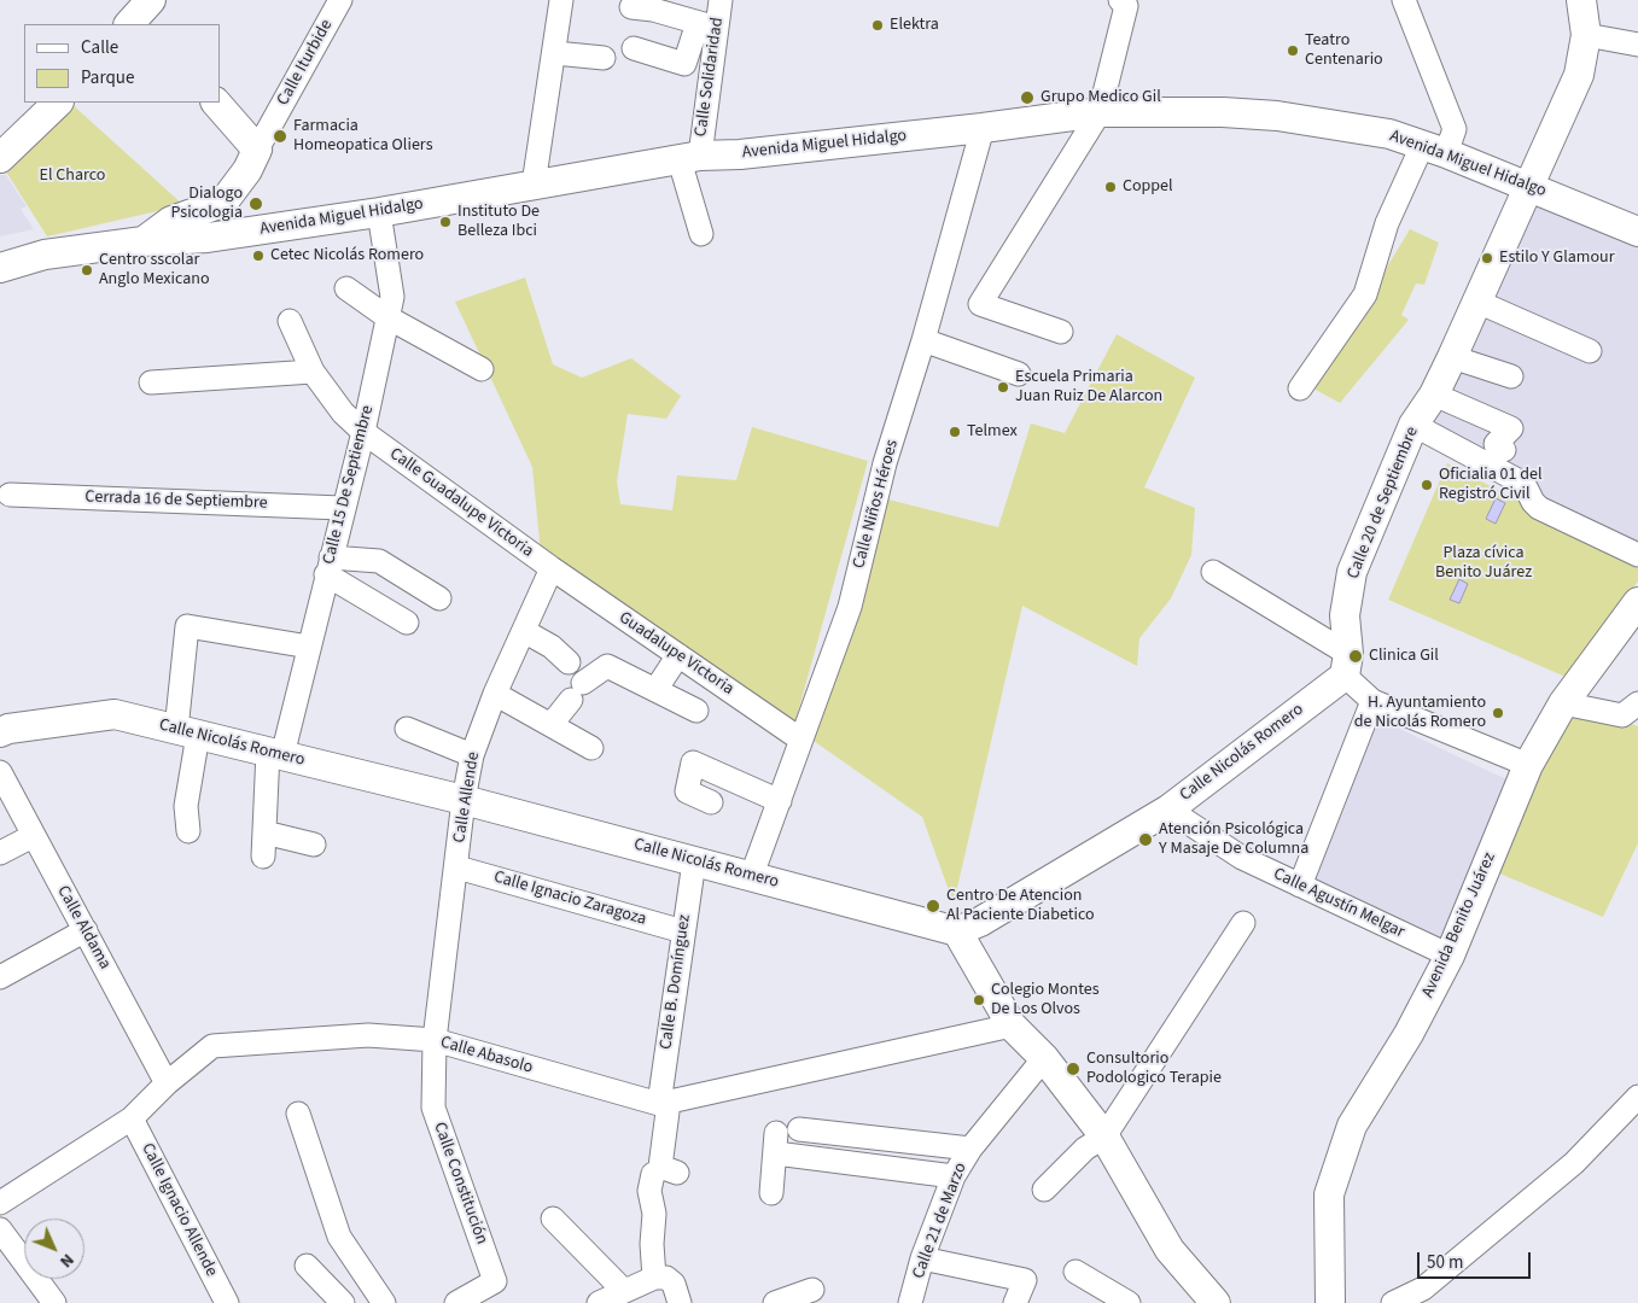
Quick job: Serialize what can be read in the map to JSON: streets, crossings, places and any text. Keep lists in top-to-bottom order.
{
  "streets": {
    "main road": [
      "Calle Iturbide",
      "Avenida Miguel Hidalgo",
      "Calle 20 de Septiembre",
      "Calle Nicolás Romero",
      "Avenida Benito Juárez"
    ],
    "street": [
      "Calle Solidaridad",
      "Calle 15 De Septiembre",
      "Cerrada 16 de Septiembre",
      "Calle Guadalupe Victoria",
      "Calle Niños Héroes",
      "Guadalupe Victoria",
      "Calle Allende",
      "Calle Ignacio Zaragoza",
      "Calle Agustín Melgar",
      "Calle Aldama",
      "Calle B. Domínguez",
      "Calle Abasolo",
      "Calle Constitución",
      "Calle Ignacio Allende",
      "Calle 21 de Marzo"
    ]
  },
  "crossings": [
    ["Calle Iturbide", "Avenida Miguel Hidalgo"],
    ["Calle Solidaridad", "Avenida Miguel Hidalgo"],
    ["Avenida Miguel Hidalgo", "Calle 15 De Septiembre"],
    ["Avenida Miguel Hidalgo", "Calle 20 de Septiembre"],
    ["Avenida Miguel Hidalgo", "Calle Niños Héroes"],
    ["Calle 15 De Septiembre", "Cerrada 16 de Septiembre"],
    ["Calle 15 De Septiembre", "Calle Guadalupe Victoria"],
    ["Calle 15 De Septiembre", "Calle Nicolás Romero"],
    ["Calle Guadalupe Victoria", "Guadalupe Victoria"],
    ["Calle Guadalupe Victoria", "Calle Allende"],
    ["Calle 20 de Septiembre", "Calle Nicolás Romero"],
    ["Calle Niños Héroes", "Guadalupe Victoria"],
    ["Calle Niños Héroes", "Calle Nicolás Romero"],
    ["Guadalupe Victoria", "Calle Allende"],
    ["Calle Nicolás Romero", "Calle Allende"],
    ["Calle Nicolás Romero", "Calle Agustín Melgar"],
    ["Calle Nicolás Romero", "Calle B. Domínguez"],
    ["Calle Allende", "Calle Ignacio Zaragoza"],
    ["Calle Allende", "Calle Abasolo"],
    ["Calle Allende", "Calle Constitución"],
    ["Calle Ignacio Zaragoza", "Calle B. Domínguez"],
    ["Calle Agustín Melgar", "Avenida Benito Juárez"],
    ["Calle Aldama", "Calle Abasolo"],
    ["Calle B. Domínguez", "Calle Abasolo"],
    ["Calle Abasolo", "Calle Constitución"],
    ["Calle Abasolo", "Calle Ignacio Allende"]
  ],
  "parks": ["El Charco", "Plaza cívica Benito Juárez"],
  "places": [
    "Elektra",
    "Teatro Centenario",
    "Grupo Medico Gil",
    "Farmacia Homeopatica Oliers",
    "Coppel",
    "Dialogo Psicologia",
    "Instituto De Belleza Ibci",
    "Cetec Nicolás Romero",
    "Estilo Y Glamour",
    "Centro sscolar Anglo Mexicano",
    "Escuela Primaria Juan Ruiz De Alarcon",
    "Telmex",
    "Oficialia 01 del Registró Civil",
    "Clinica Gil",
    "H. Ayuntamiento de Nicolás Romero",
    "Atención Psicológica Y Masaje De Columna",
    "Centro De Atencion Al Paciente Diabetico",
    "Colegio Montes De Los Olvos",
    "Consultorio Podologico Terapie"
  ],
  "legend": ["Calle", "Parque"],
  "scale_bar": "50 m",
  "north": "bottom right"
}
